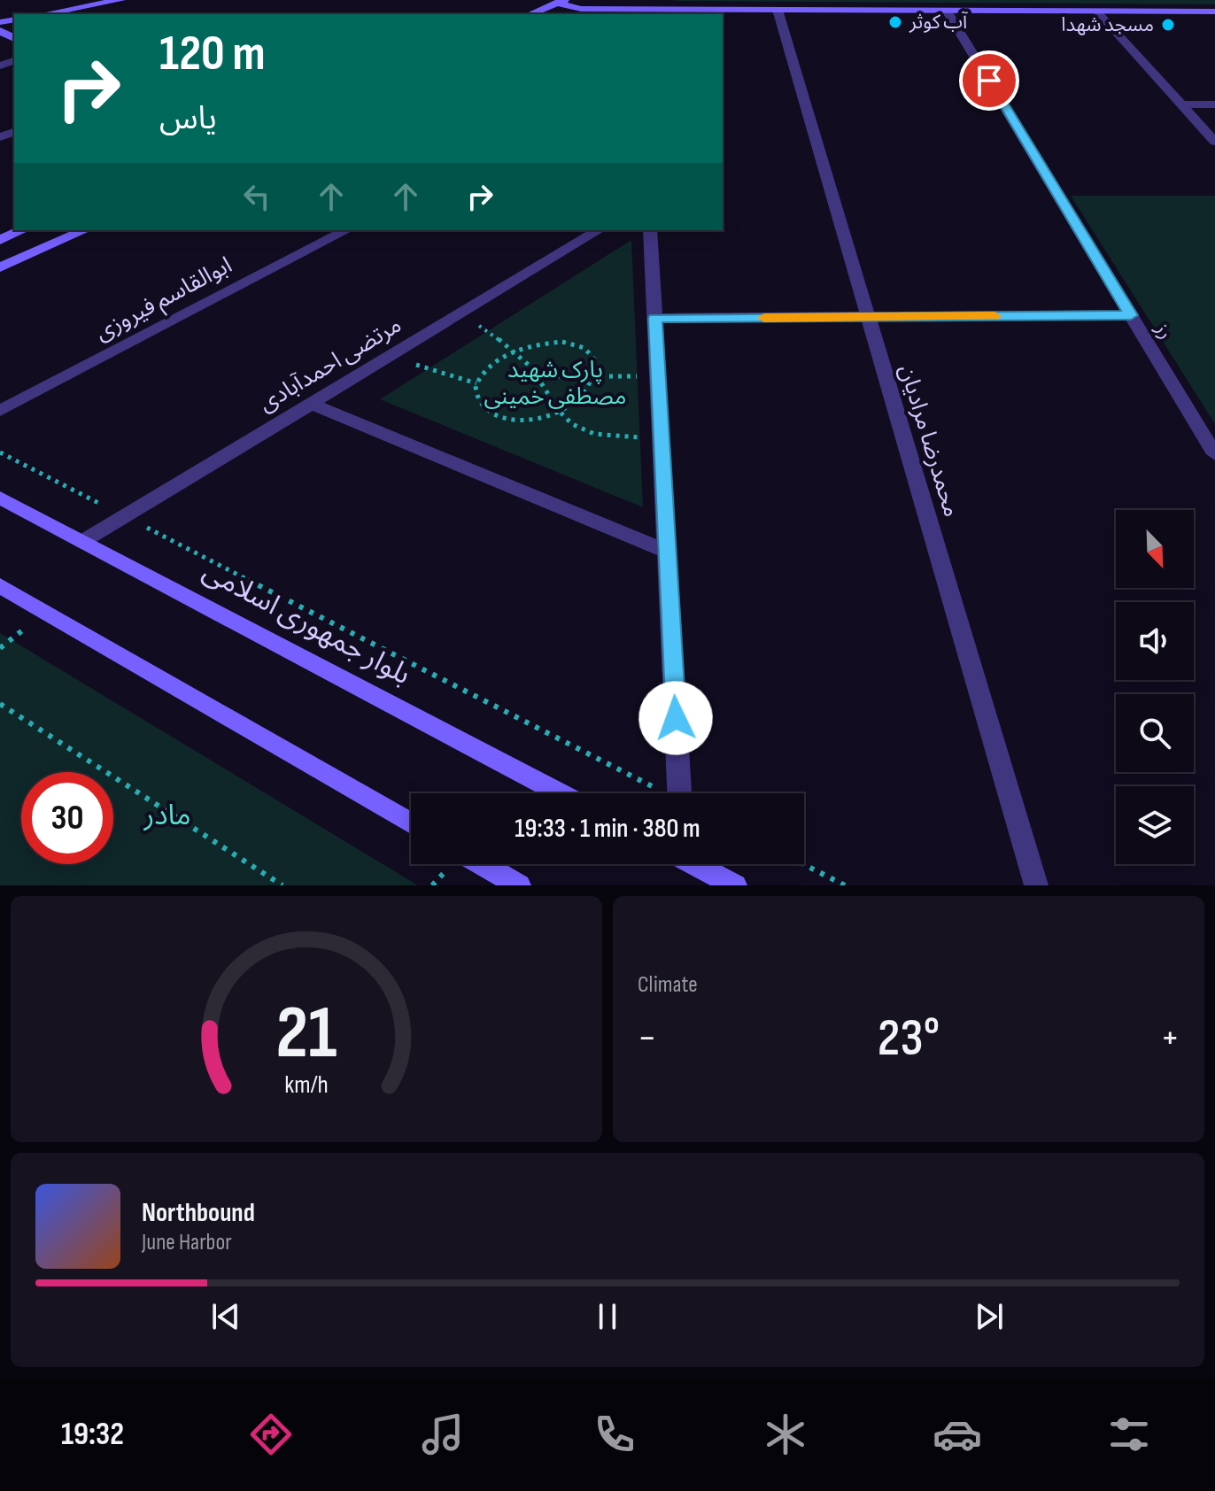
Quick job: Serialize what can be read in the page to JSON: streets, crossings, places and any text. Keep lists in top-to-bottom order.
{
  "streets": {
    "main road": ["بلوار جمهوری اسلامی"],
    "street": [
      "ابوالقاسم فیروزی",
      "رز",
      "مرتضی احمدآبادی",
      "محمدرضا مرادیان"
    ]
  },
  "crossings": [
    ["مرتضی احمدآبادی", "بلوار جمهوری اسلامی"]
  ],
  "parks": ["پارک شهید مصطفی خمینی", "مادر"],
  "places": ["آب کوثر", "مسجد شهدا"],
  "north": "bottom right",
  "page": {
    "turn": ["120 m", "یاس"],
    "limit": "30",
    "trip": "19:33 · 1 min · 380 m",
    "tile": "Climate",
    "heat": ["−", "23°", "+"],
    "song": ["Northbound", "June Harbor"],
    "tabs": "19:32",
    "gauge": ["21", "km/h"]
  }
}
